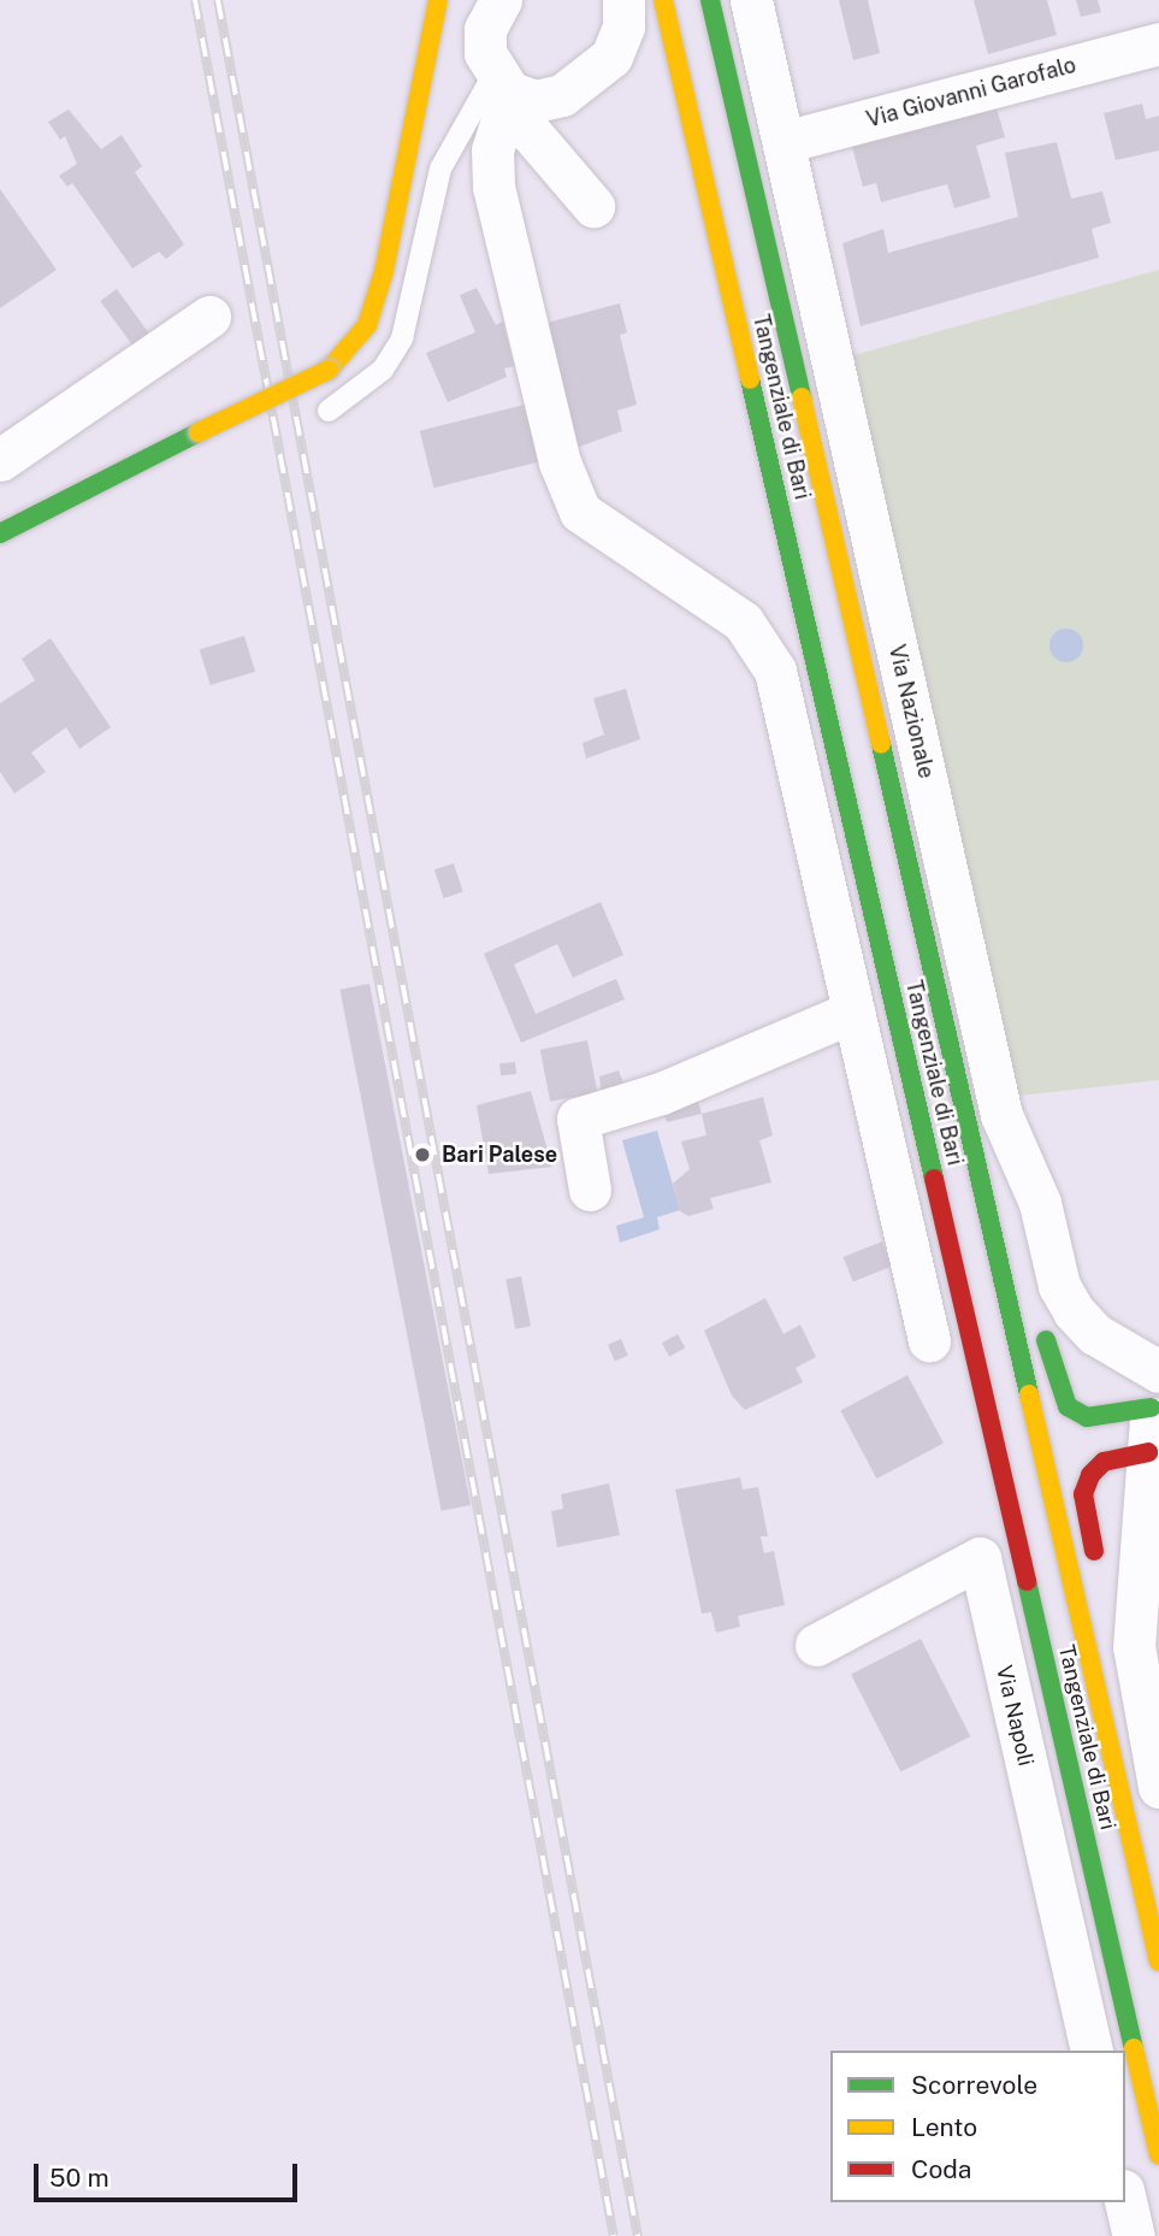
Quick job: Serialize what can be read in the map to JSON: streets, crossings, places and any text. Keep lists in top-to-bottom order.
{
  "streets": {
    "main road": ["Tangenziale di Bari"],
    "street": ["Via Giovanni Garofalo", "Via Nazionale", "Via Napoli"]
  },
  "crossings": [
    ["Via Giovanni Garofalo", "Via Nazionale"]
  ],
  "places": ["Bari Palese"],
  "legend": ["Scorrevole", "Lento", "Coda"],
  "scale_bar": "50 m"
}
